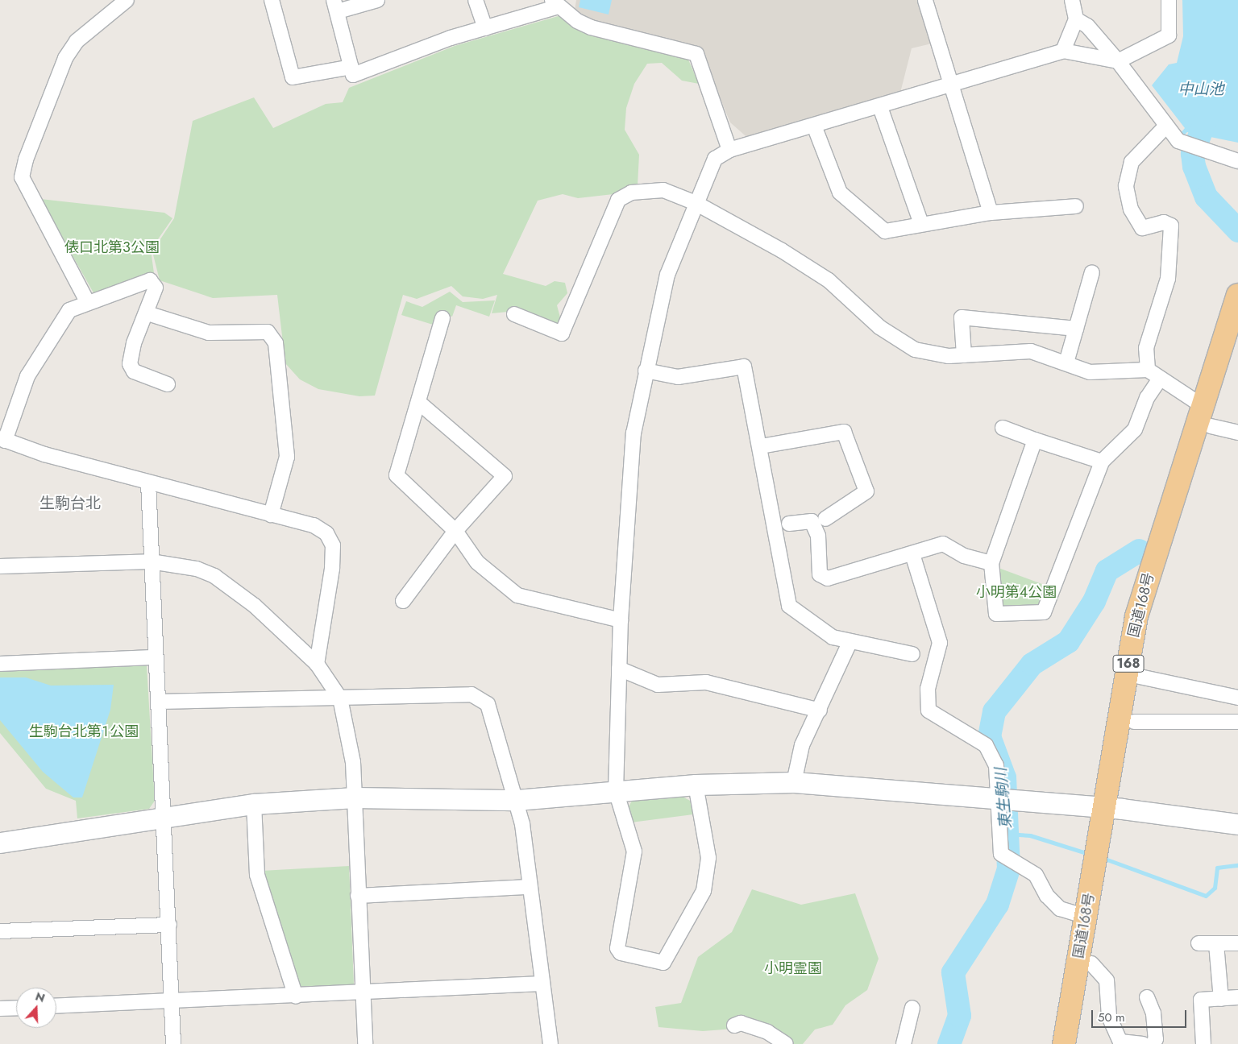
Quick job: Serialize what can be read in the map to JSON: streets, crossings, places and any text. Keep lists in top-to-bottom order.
{
  "streets": {
    "highway": ["国道168号", "168"]
  },
  "districts": ["生駒台北"],
  "water": ["中山池", "東生駒川"],
  "parks": [
    "俵口北第3公園",
    "小明第4公園",
    "生駒台北第１公園",
    "小明霊園"
  ],
  "scale_bar": "50 m",
  "north": "top"
}
